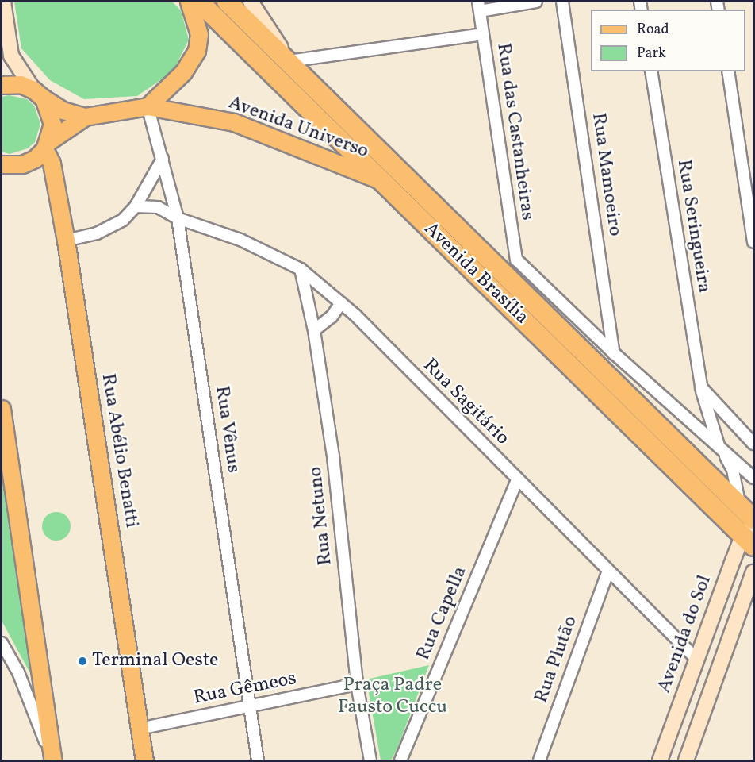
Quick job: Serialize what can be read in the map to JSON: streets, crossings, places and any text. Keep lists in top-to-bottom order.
{
  "streets": {
    "highway": ["Avenida Brasília"],
    "main road": ["Avenida Universo", "Rua Abélio Benatti"],
    "street": [
      "Rua das Castanheiras",
      "Rua Mamoeiro",
      "Rua Seringueira",
      "Rua Sagitário",
      "Rua Vênus",
      "Rua Netuno",
      "Rua Capella",
      "Avenida do Sol",
      "Rua Plutão",
      "Rua Gêmeos"
    ]
  },
  "crossings": [
    ["Avenida Universo", "Avenida Brasília"],
    ["Avenida Universo", "Rua Vênus"],
    ["Avenida Universo", "Rua Abélio Benatti"],
    ["Rua das Castanheiras", "Avenida Brasília"],
    ["Rua Mamoeiro", "Avenida Brasília"],
    ["Rua Seringueira", "Avenida Brasília"],
    ["Avenida Brasília", "Avenida do Sol"],
    ["Rua Sagitário", "Rua Vênus"],
    ["Rua Sagitário", "Rua Netuno"],
    ["Rua Sagitário", "Rua Capella"],
    ["Rua Sagitário", "Avenida do Sol"],
    ["Rua Sagitário", "Rua Plutão"],
    ["Rua Vênus", "Rua Gêmeos"],
    ["Rua Abélio Benatti", "Rua Gêmeos"],
    ["Rua Netuno", "Rua Gêmeos"]
  ],
  "parks": ["Praça Padre Fausto Cuccu"],
  "places": ["Terminal Oeste"],
  "legend": ["Road", "Park"]
}
